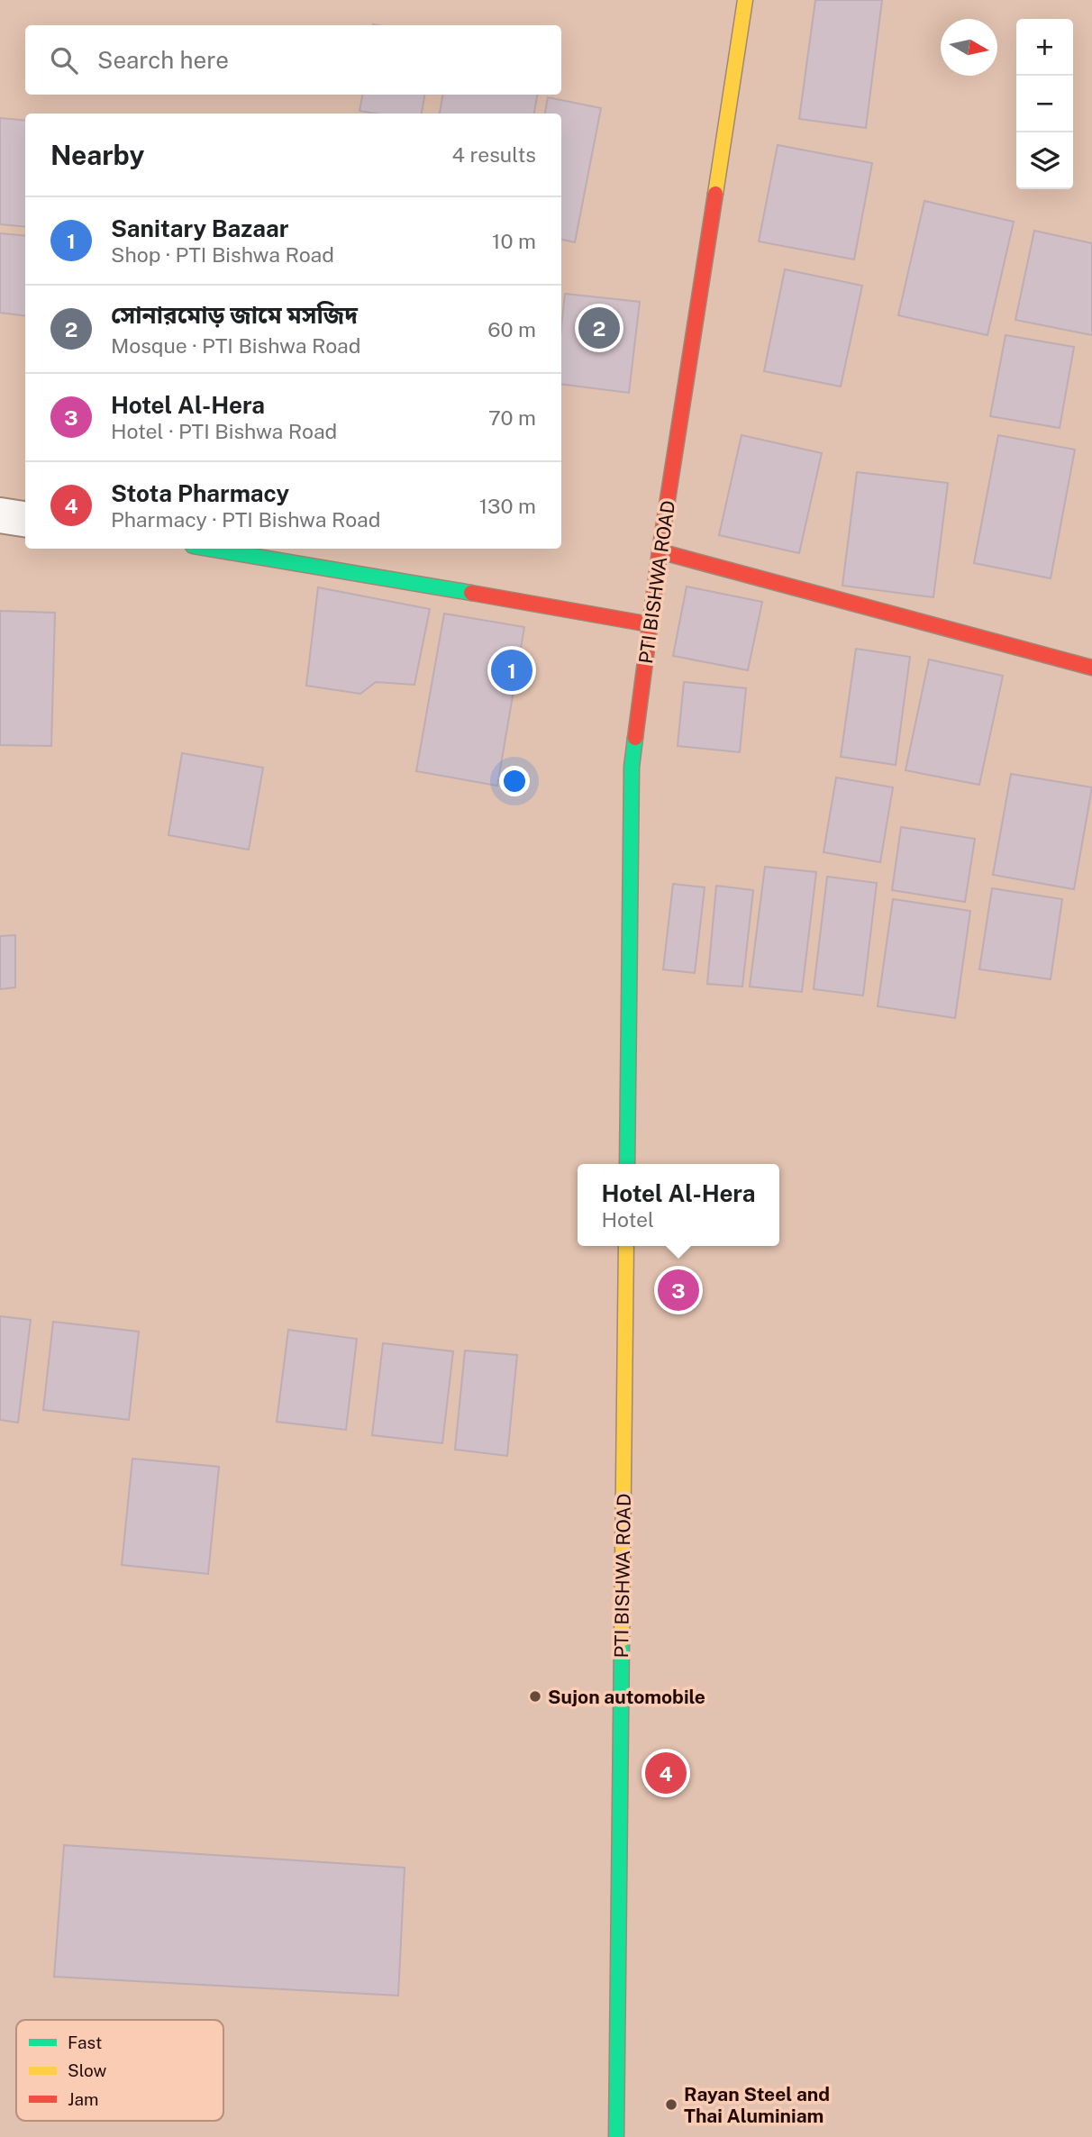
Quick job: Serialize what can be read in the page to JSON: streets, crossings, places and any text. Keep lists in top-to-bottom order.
{
  "streets": {
    "main road": ["PTI BISHWA ROAD"]
  },
  "places": ["Sujon automobile", "Rayan Steel and Thai Aluminiam"],
  "legend": ["Fast", "Slow", "Jam"],
  "north": "right",
  "page": {
    "map_buttons": ["+", "−"],
    "search": "Search here",
    "heading": ["Nearby", "4 results"],
    "list": [
      {
        "mark": "1",
        "name": "Sanitary Bazaar",
        "note": "Shop · PTI Bishwa Road",
        "value": "10 m"
      },
      {
        "mark": "2",
        "name": "সোনারমোড় জামে মসজিদ",
        "note": "Mosque · PTI Bishwa Road",
        "value": "60 m"
      },
      {
        "mark": "3",
        "name": "Hotel Al-Hera",
        "note": "Hotel · PTI Bishwa Road",
        "value": "70 m"
      },
      {
        "mark": "4",
        "name": "Stota Pharmacy",
        "note": "Pharmacy · PTI Bishwa Road",
        "value": "130 m"
      }
    ],
    "pins": [
      "2",
      "1",
      "3",
      "4"
    ],
    "popup": ["Hotel Al-Hera", "Hotel"]
  }
}
